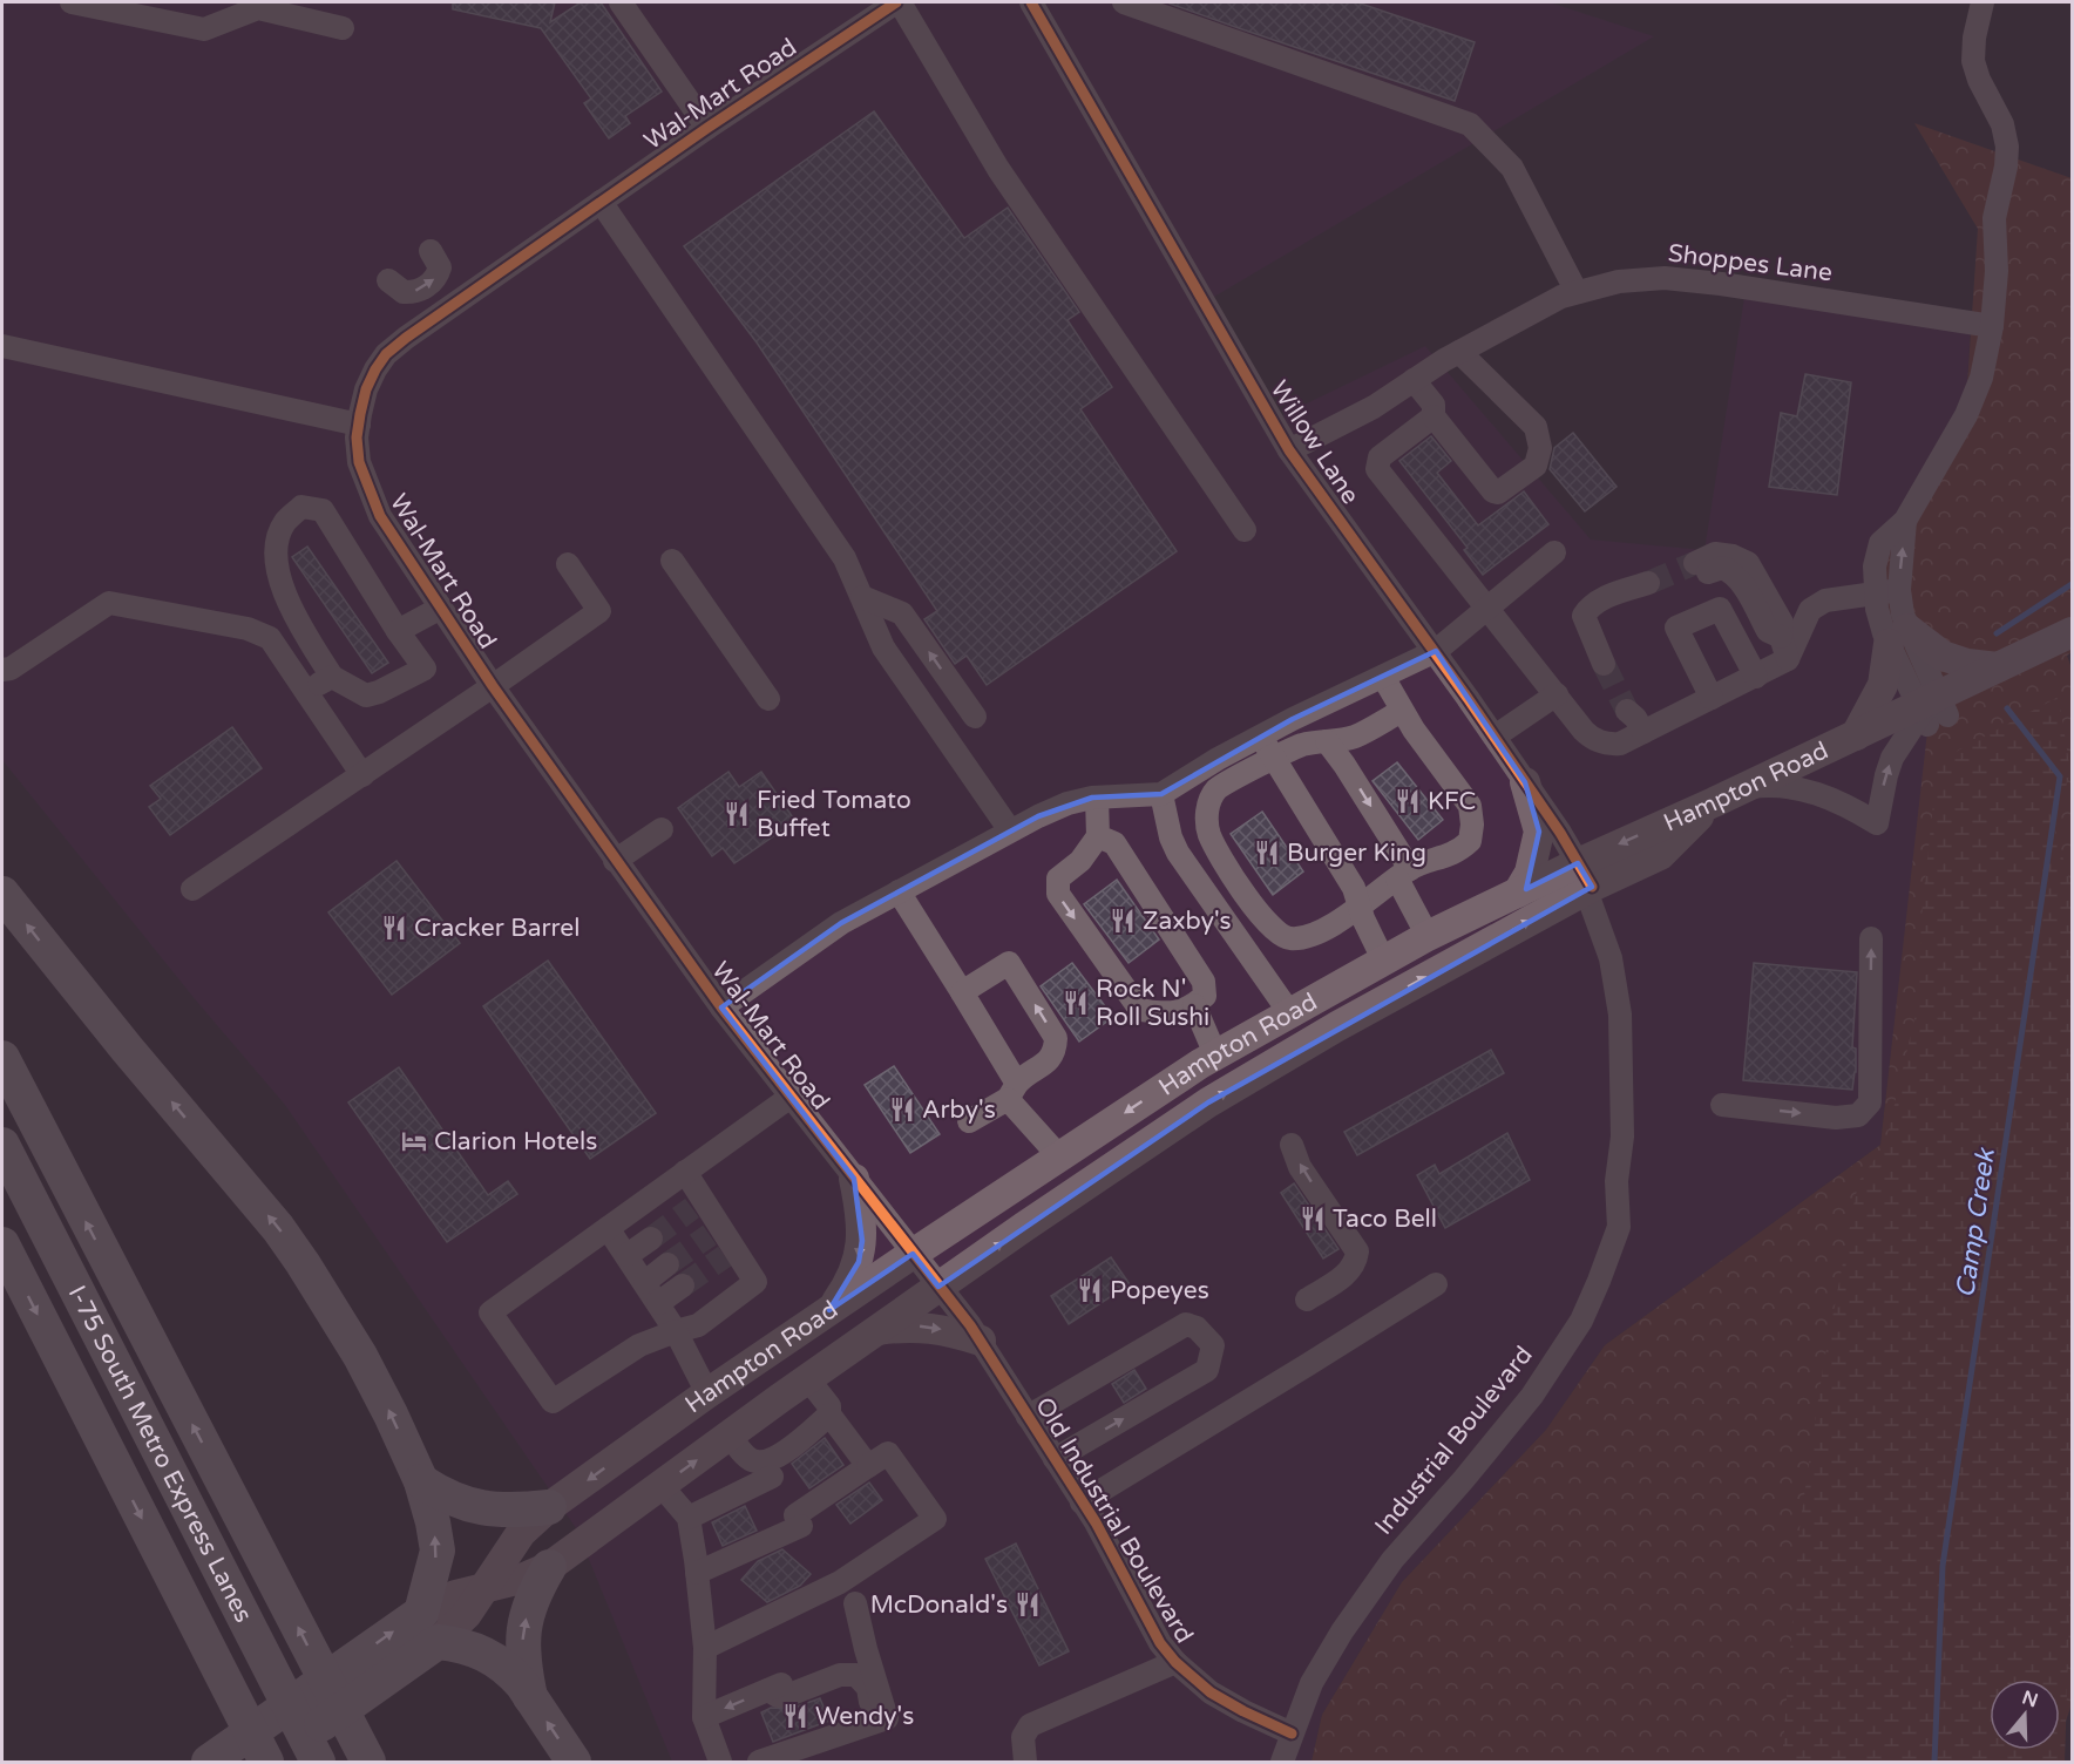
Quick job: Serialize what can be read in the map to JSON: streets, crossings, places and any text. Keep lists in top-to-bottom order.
{
  "streets": {
    "highway": ["Hampton Road", "I-75 South Metro Express Lanes"],
    "street": [
      "Wal-Mart Road",
      "Shoppes Lane",
      "Willow Lane",
      "Industrial Boulevard",
      "Old Industrial Boulevard"
    ]
  },
  "crossings": [
    ["Wal-Mart Road", "Hampton Road"],
    ["Wal-Mart Road", "Old Industrial Boulevard"],
    ["Shoppes Lane", "Willow Lane"],
    ["Willow Lane", "Hampton Road"],
    ["Willow Lane", "Industrial Boulevard"],
    ["Hampton Road", "Industrial Boulevard"],
    ["Hampton Road", "Old Industrial Boulevard"],
    ["Industrial Boulevard", "Old Industrial Boulevard"]
  ],
  "water": ["Camp Creek"],
  "places": {
    "restaurant": [
      "KFC",
      "Fried Tomato Buffet",
      "Burger King",
      "Zaxby's",
      "Cracker Barrel",
      "Rock N' Roll Sushi",
      "Arby's",
      "Taco Bell",
      "Popeyes",
      "McDonald's",
      "Wendy's"
    ],
    "hotel": ["Clarion Hotels"]
  },
  "north": "top"
}
